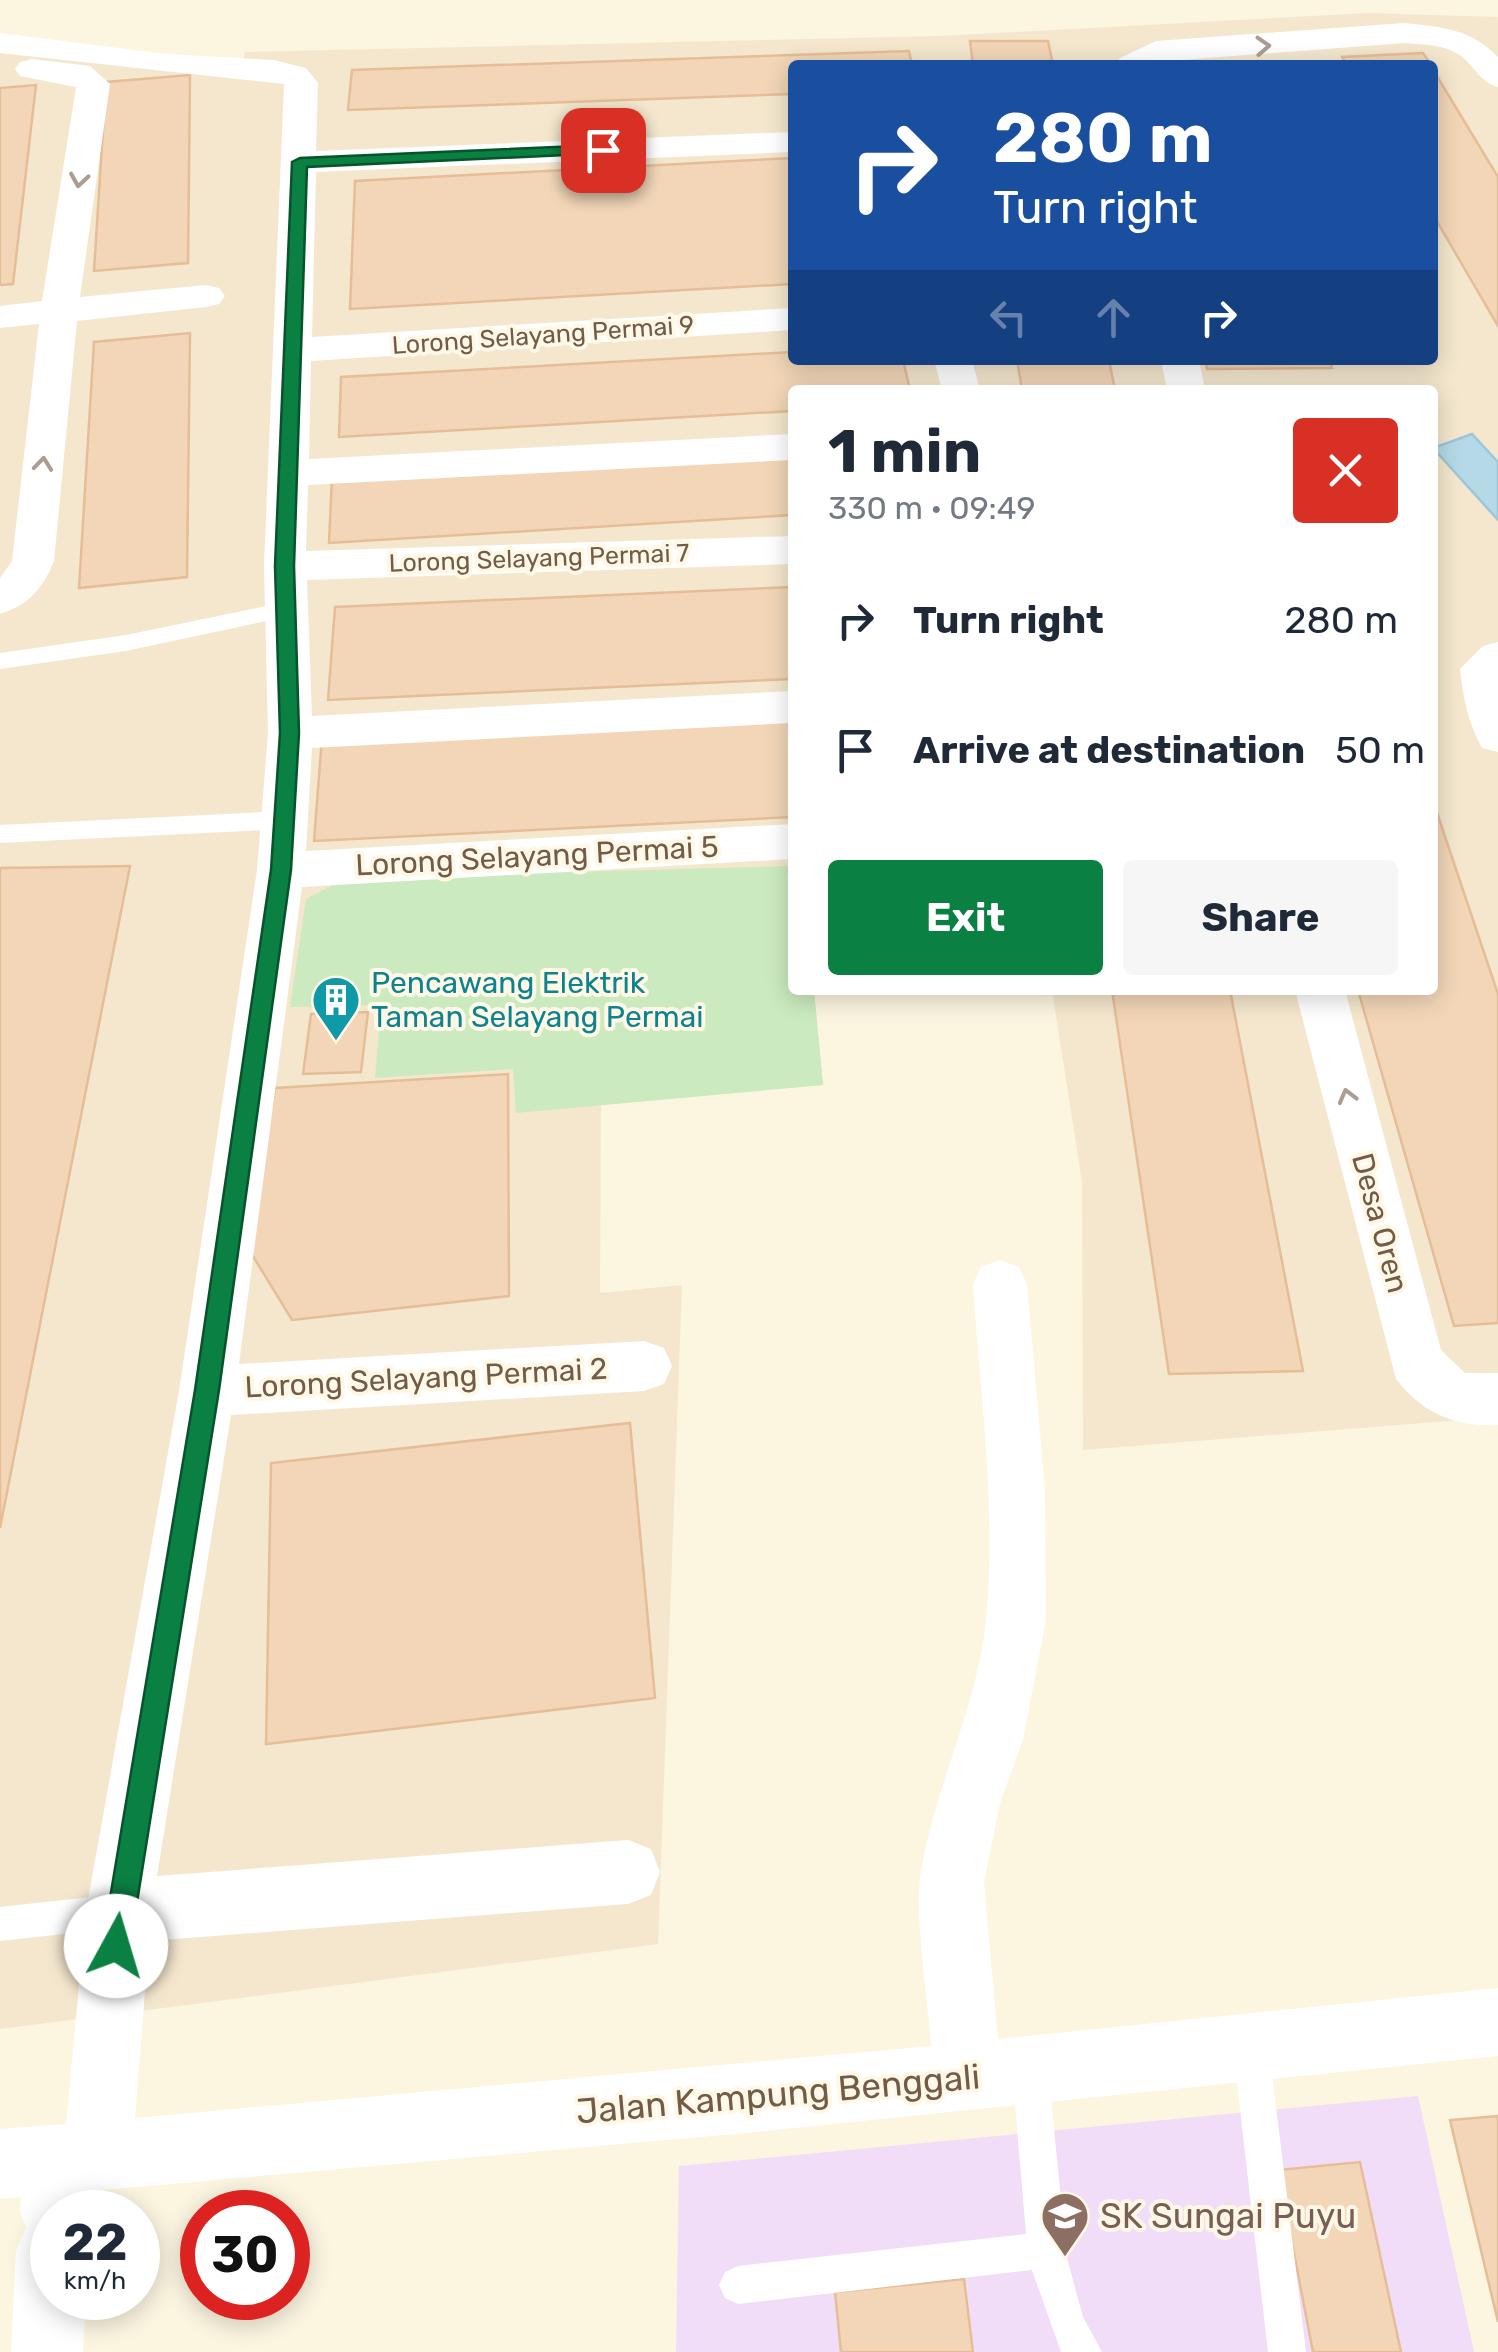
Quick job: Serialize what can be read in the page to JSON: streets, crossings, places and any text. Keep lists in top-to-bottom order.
{
  "streets": {
    "street": [
      "Lorong Selayang Permai 9",
      "Lorong Selayang Permai 7",
      "Lorong Selayang Permai 5",
      "Desa Oren",
      "Lorong Selayang Permai 2",
      "Jalan Kampung Benggali"
    ]
  },
  "one_way": ["Desa Oren"],
  "places": {
    "building": ["Pencawang Elektrik Taman Selayang Permai"],
    "school or university": ["SK Sungai Puyu"]
  },
  "page": {
    "turn": ["280 m", "Turn right"],
    "heading": ["1 min", "330 m · 09:49"],
    "list": [
      {
        "name": "Turn right",
        "value": "280 m"
      },
      {
        "name": "Arrive at destination",
        "value": "50 m"
      }
    ],
    "buttons": ["Exit", "Share"],
    "speed": "22 km/h",
    "limit": "30"
  }
}
